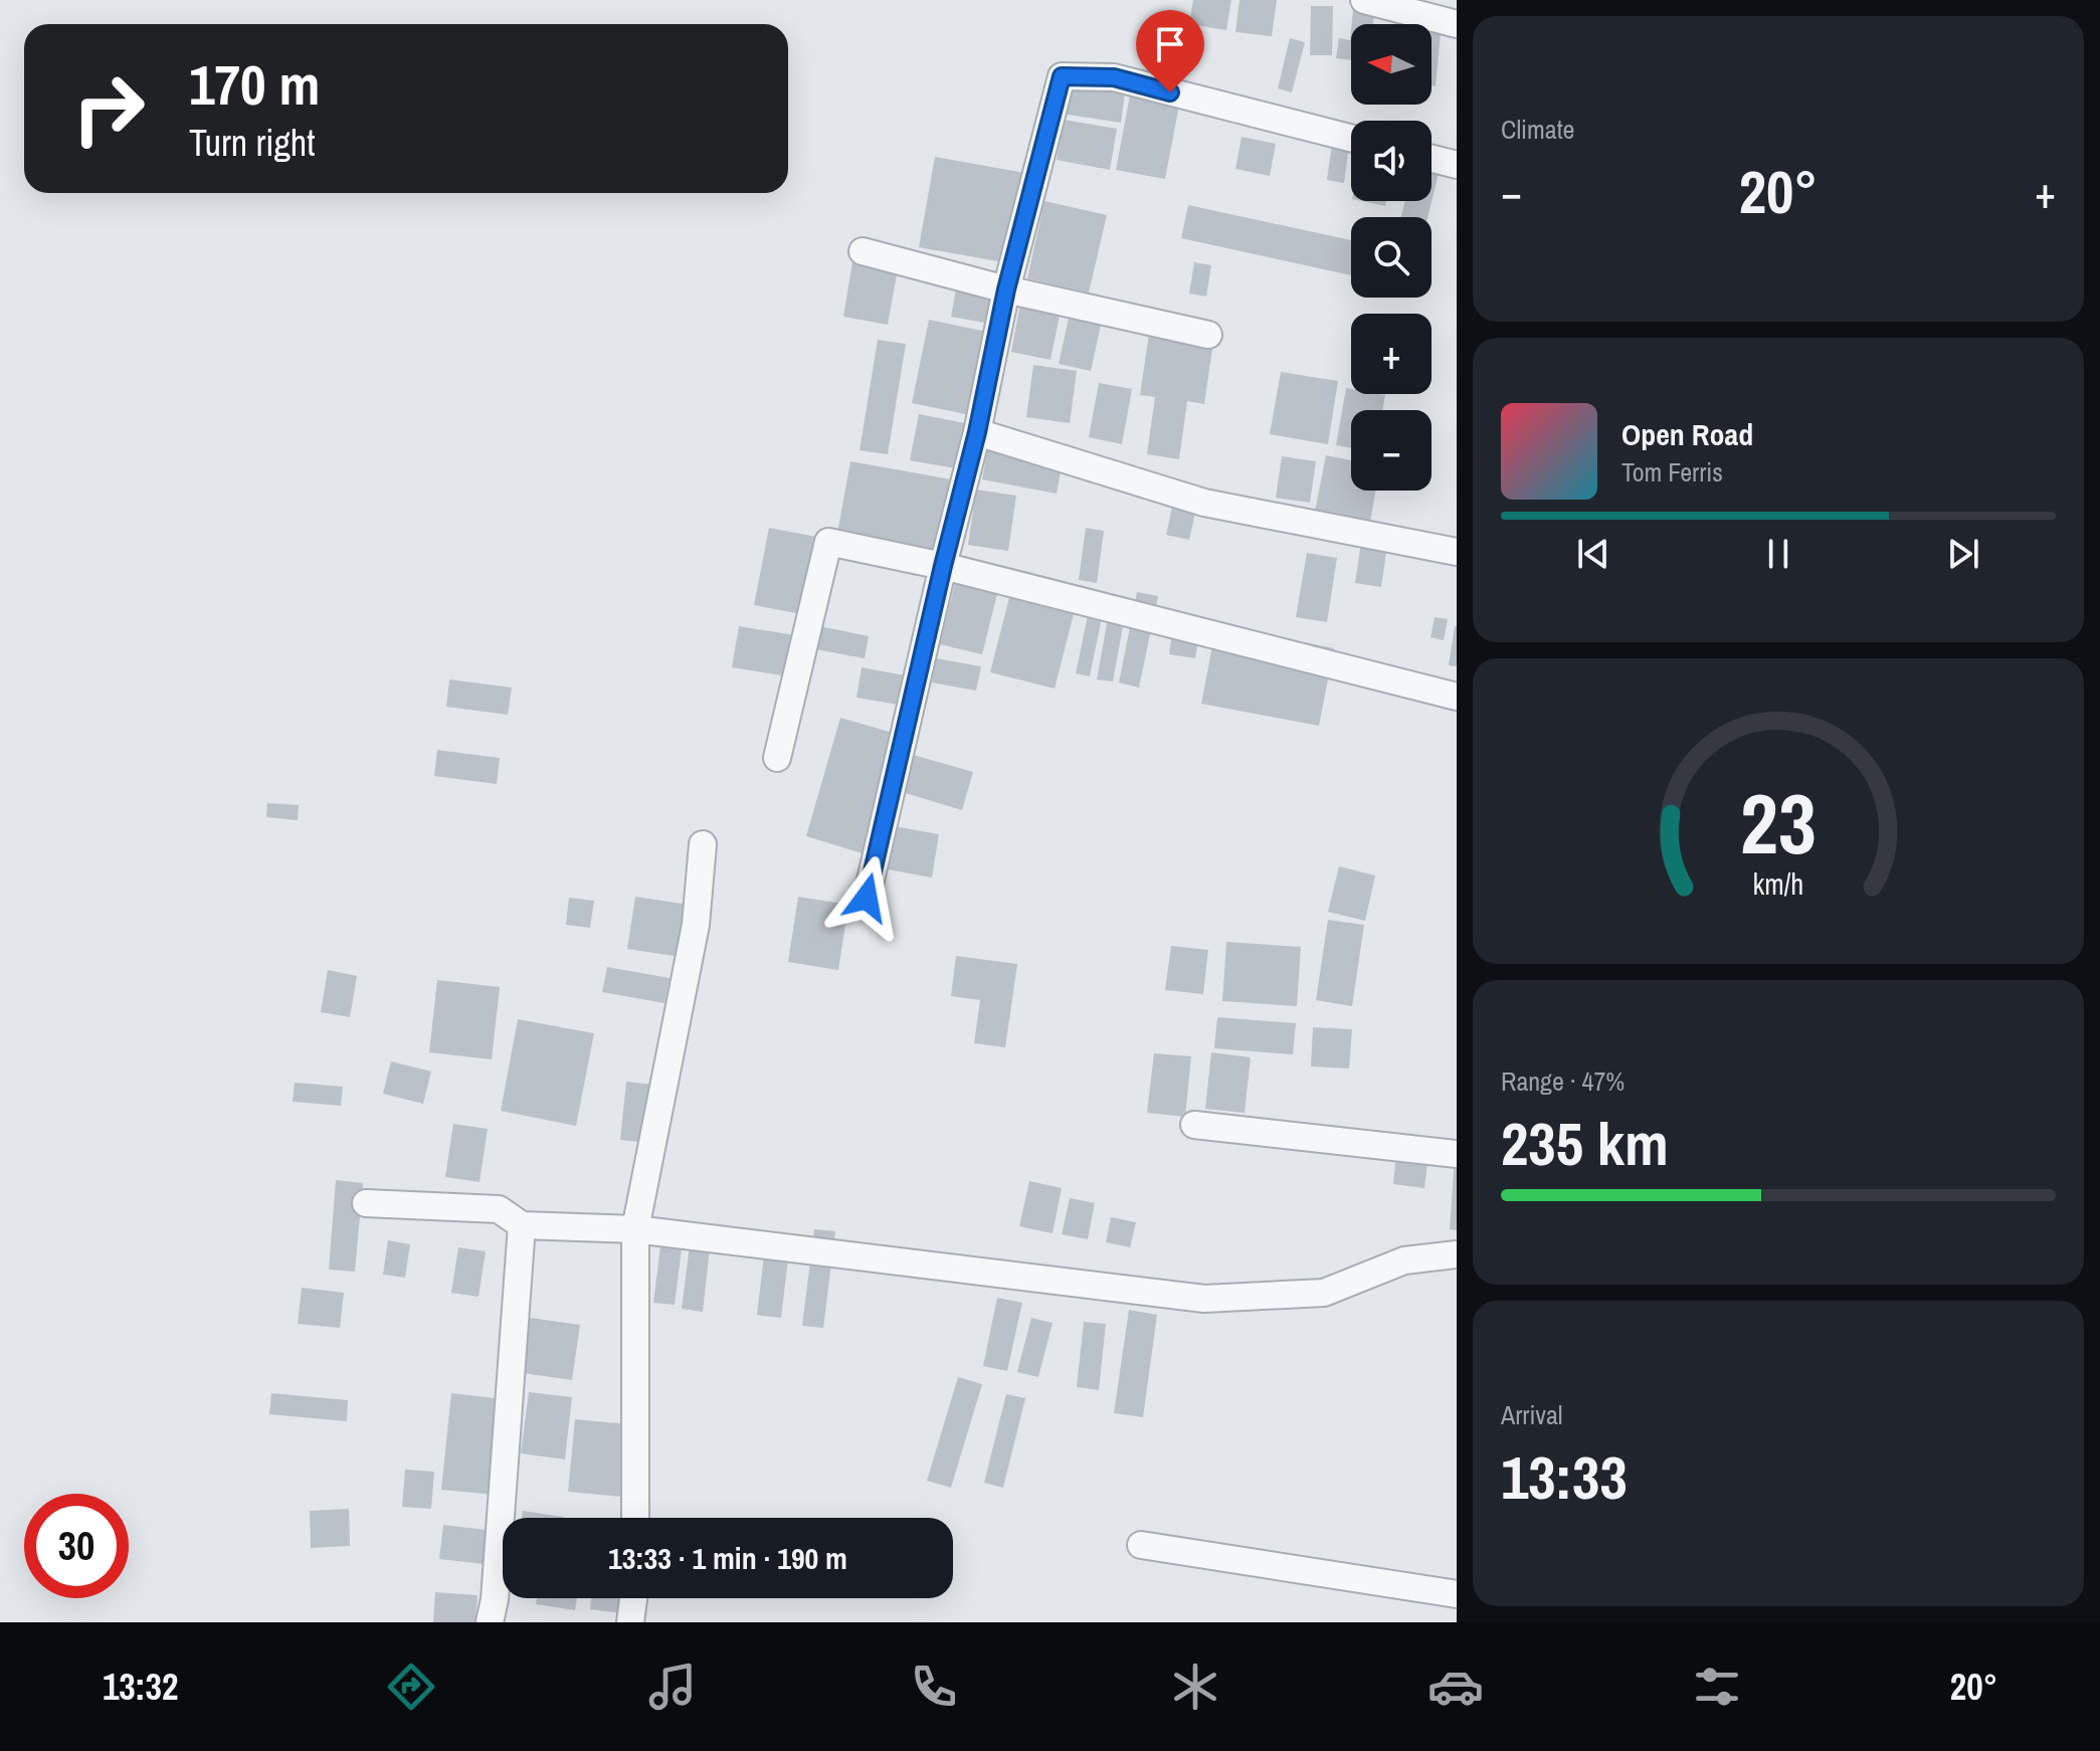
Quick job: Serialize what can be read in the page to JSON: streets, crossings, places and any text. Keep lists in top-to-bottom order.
{
  "north": "left",
  "page": {
    "tile": [
      "Climate",
      ["Range · 47%", "235 km"],
      ["Arrival", "13:33"]
    ],
    "map_buttons": ["+", "−"],
    "turn": ["170 m", "Turn right"],
    "heat": ["−", "20°", "+"],
    "song": ["Open Road", "Tom Ferris"],
    "limit": "30",
    "trip": "13:33 · 1 min · 190 m",
    "tabs": ["13:32", "20°"],
    "gauge": ["23", "km/h"]
  }
}
